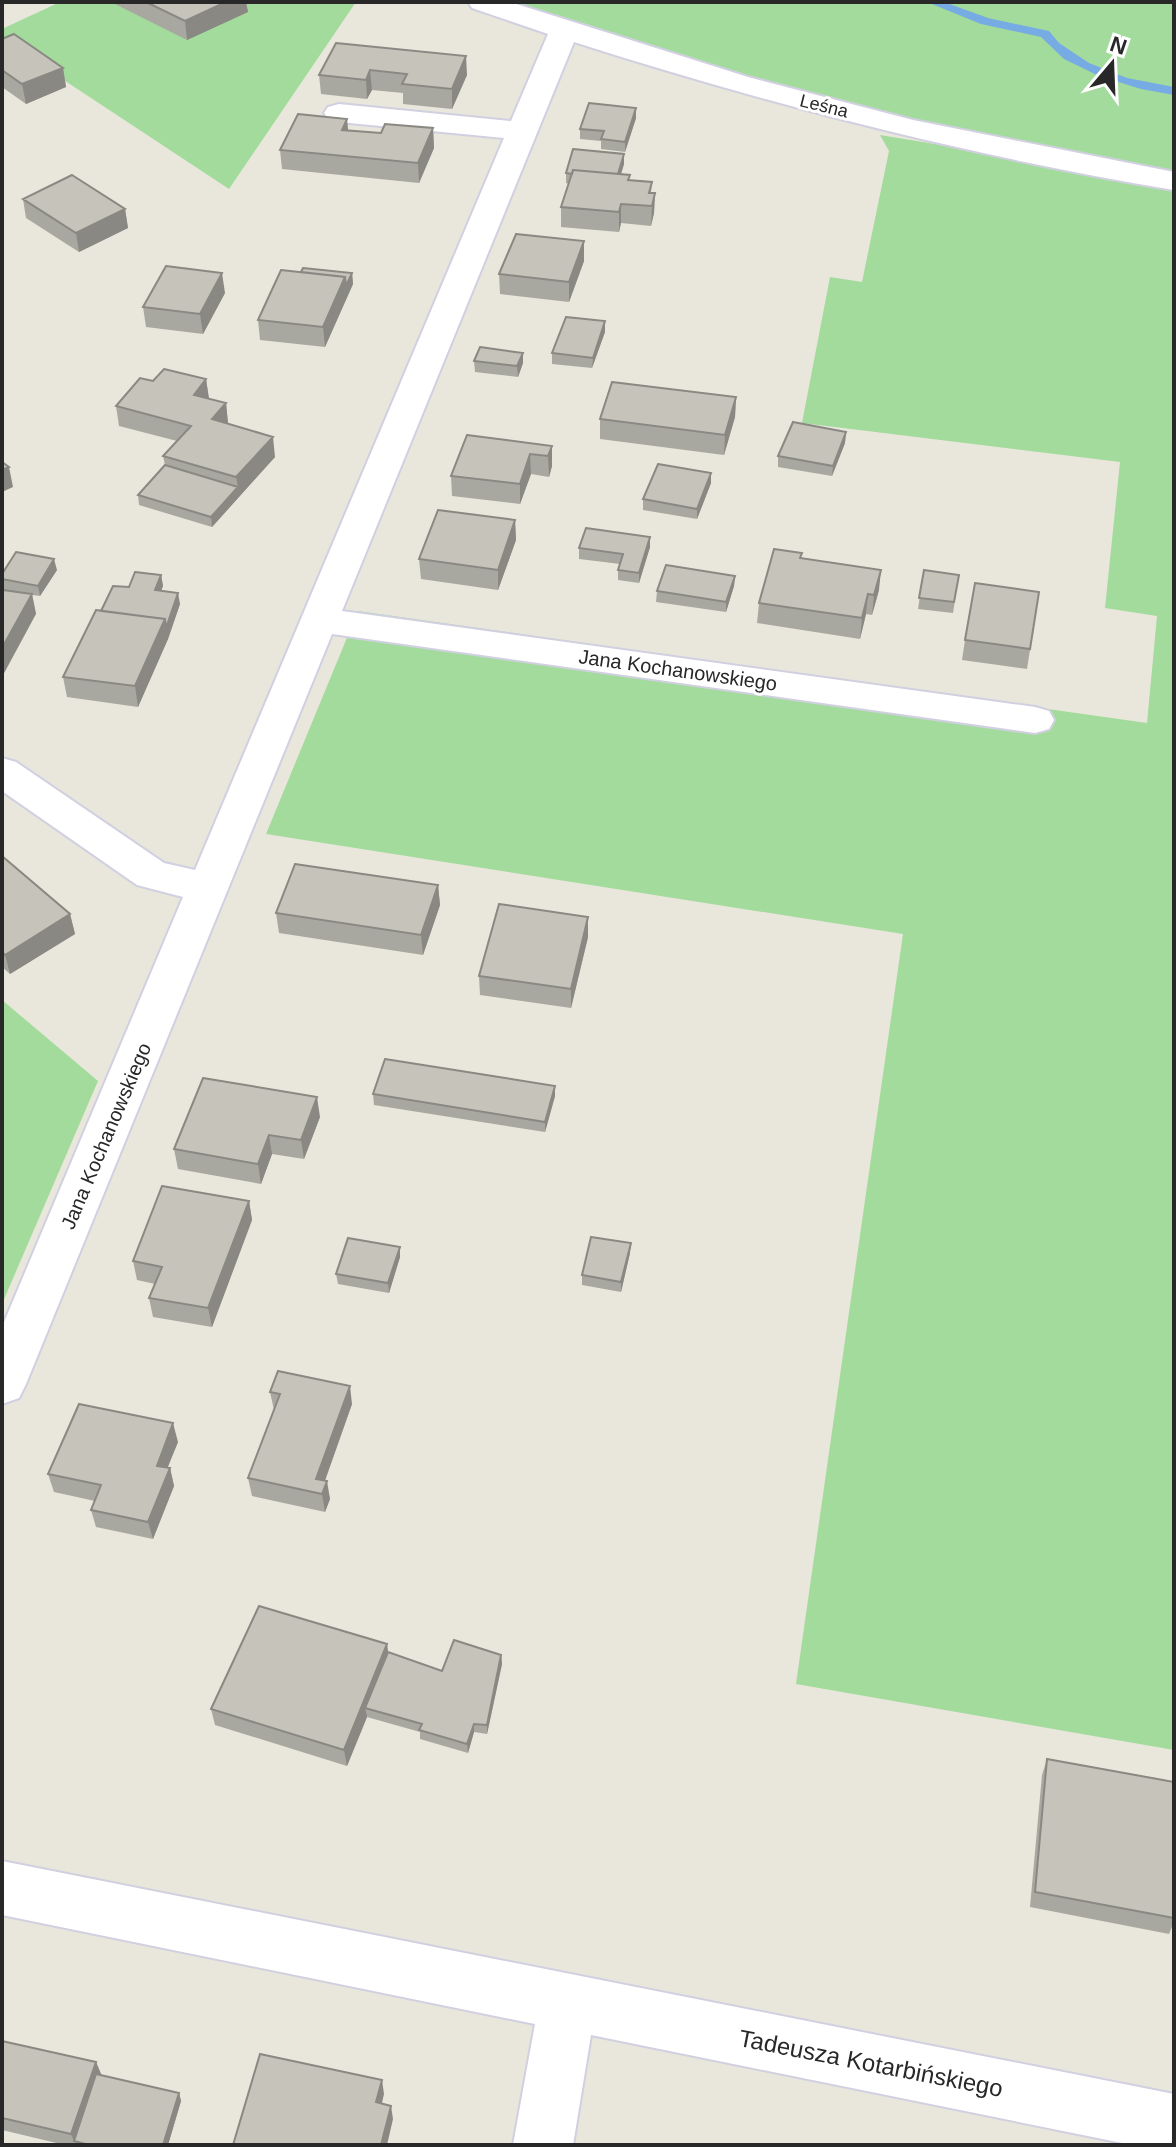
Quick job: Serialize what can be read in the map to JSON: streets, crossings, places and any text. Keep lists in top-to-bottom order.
{
  "streets": {
    "street": ["Leśna", "Jana Kochanowskiego", "Tadeusza Kotarbińskiego"]
  },
  "crossings": [
    ["Leśna", "Jana Kochanowskiego"]
  ],
  "north": "top"
}
